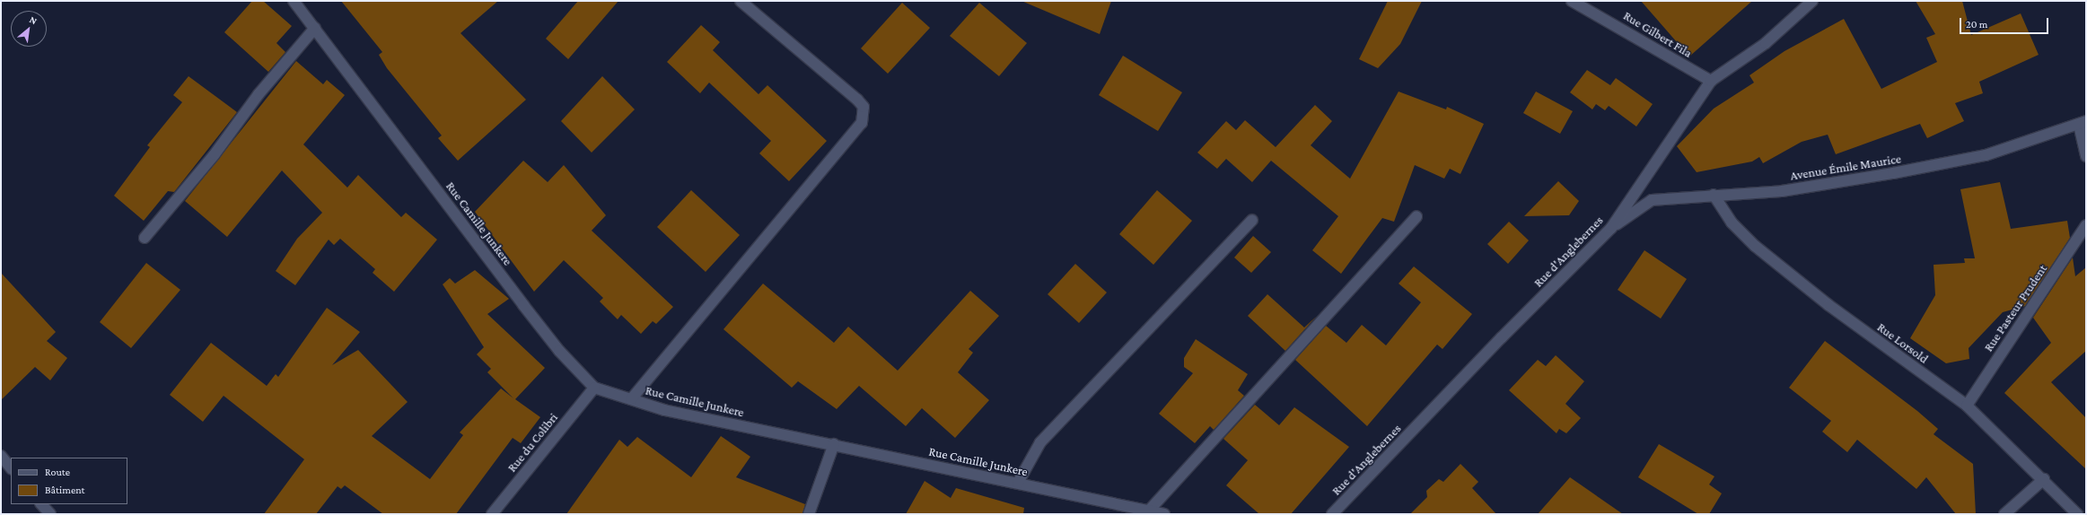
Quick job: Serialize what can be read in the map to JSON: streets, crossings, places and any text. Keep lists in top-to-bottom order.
{
  "streets": {
    "street": [
      "Rue Gilbert Fila",
      "Avenue Émile Maurice",
      "Rue Camille Junkere",
      "Rue d'Anglebernes",
      "Rue Pasteur Prudent",
      "Rue Lorsold",
      "Rue du Colibri"
    ]
  },
  "crossings": [
    ["Rue Gilbert Fila", "Rue d'Anglebernes"],
    ["Avenue Émile Maurice", "Rue d'Anglebernes"],
    ["Avenue Émile Maurice", "Rue Lorsold"],
    ["Rue Camille Junkere", "Rue du Colibri"],
    ["Rue Pasteur Prudent", "Rue Lorsold"]
  ],
  "legend": ["Route", "Bâtiment"],
  "scale_bar": "20 m",
  "north": "top right"
}
